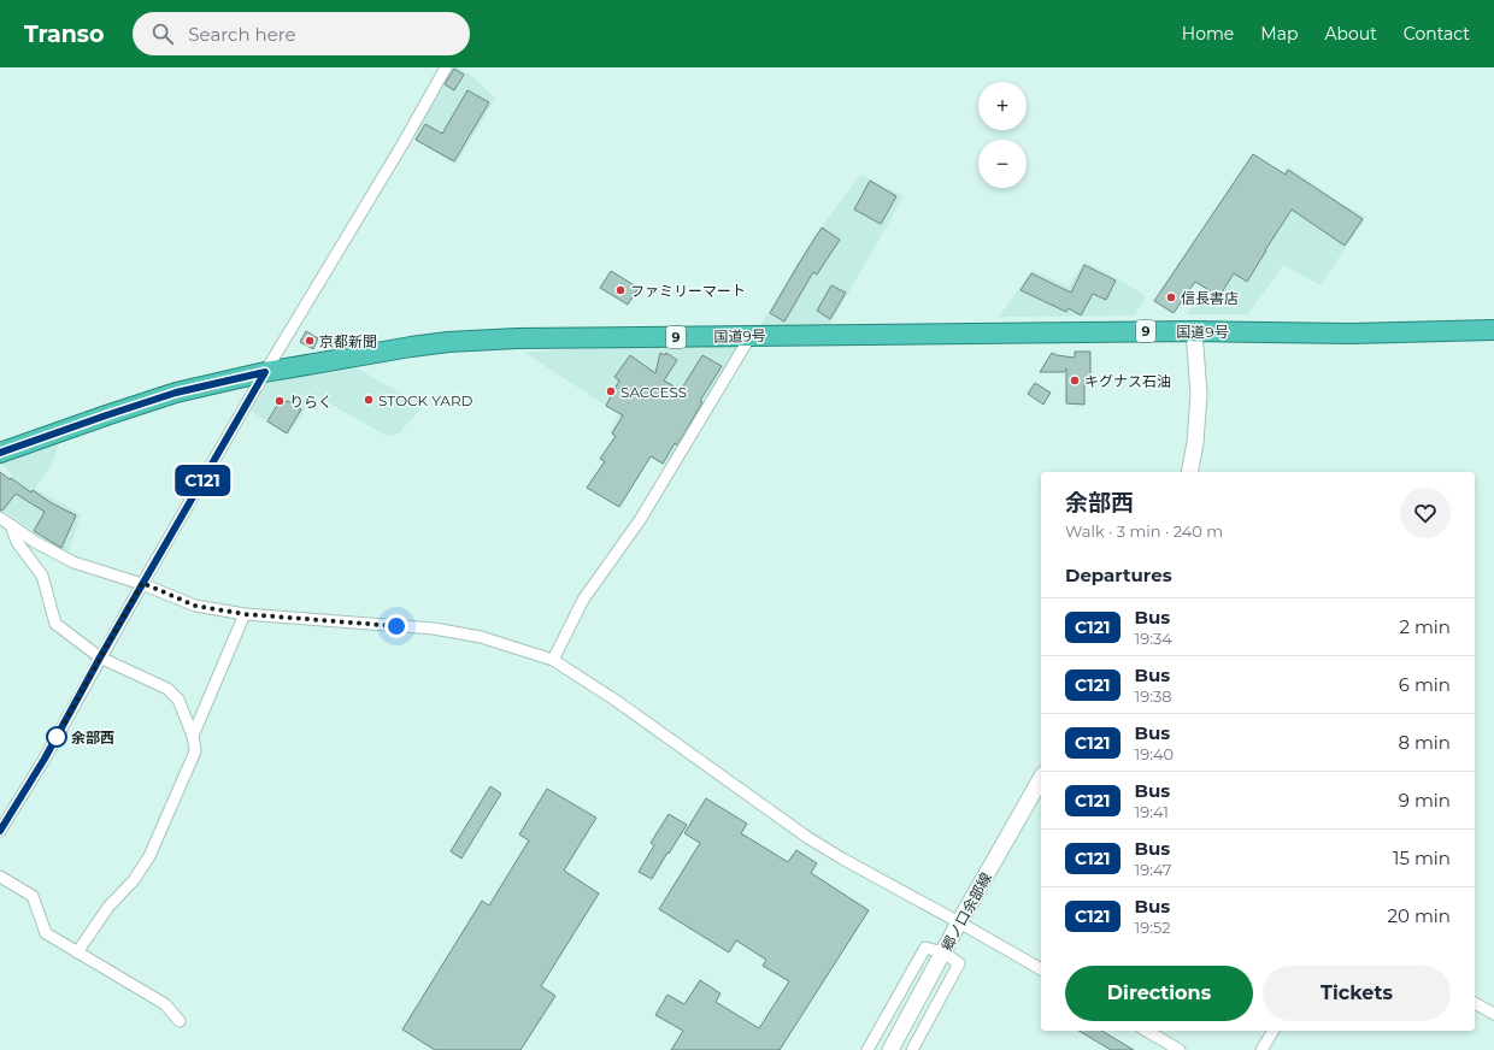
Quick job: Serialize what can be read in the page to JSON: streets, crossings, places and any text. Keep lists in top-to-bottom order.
{
  "streets": {
    "highway": ["9", "国道9号"],
    "main road": ["郷ノ口余部線"]
  },
  "places": [
    "ファミリーマート",
    "信長書店",
    "京都新聞",
    "キグナス石油",
    "SACCESS",
    "STOCK YARD",
    "りらく",
    "余部西"
  ],
  "lines": ["bus line C121"],
  "page": {
    "header": "Transo",
    "search": "Search here",
    "nav": [
      "Home",
      "Map",
      "About",
      "Contact"
    ],
    "on_map": "C121",
    "map_buttons": ["+", "−"],
    "heading": [
      ["余部西", "Walk · 3 min · 240 m"],
      "Departures"
    ],
    "list": [
      {
        "mark": "C121",
        "name": "Bus",
        "note": "19:34",
        "value": "2 min"
      },
      {
        "mark": "C121",
        "name": "Bus",
        "note": "19:38",
        "value": "6 min"
      },
      {
        "mark": "C121",
        "name": "Bus",
        "note": "19:40",
        "value": "8 min"
      },
      {
        "mark": "C121",
        "name": "Bus",
        "note": "19:41",
        "value": "9 min"
      },
      {
        "mark": "C121",
        "name": "Bus",
        "note": "19:47",
        "value": "15 min"
      },
      {
        "mark": "C121",
        "name": "Bus",
        "note": "19:52",
        "value": "20 min"
      }
    ],
    "buttons": ["Directions", "Tickets"]
  }
}
